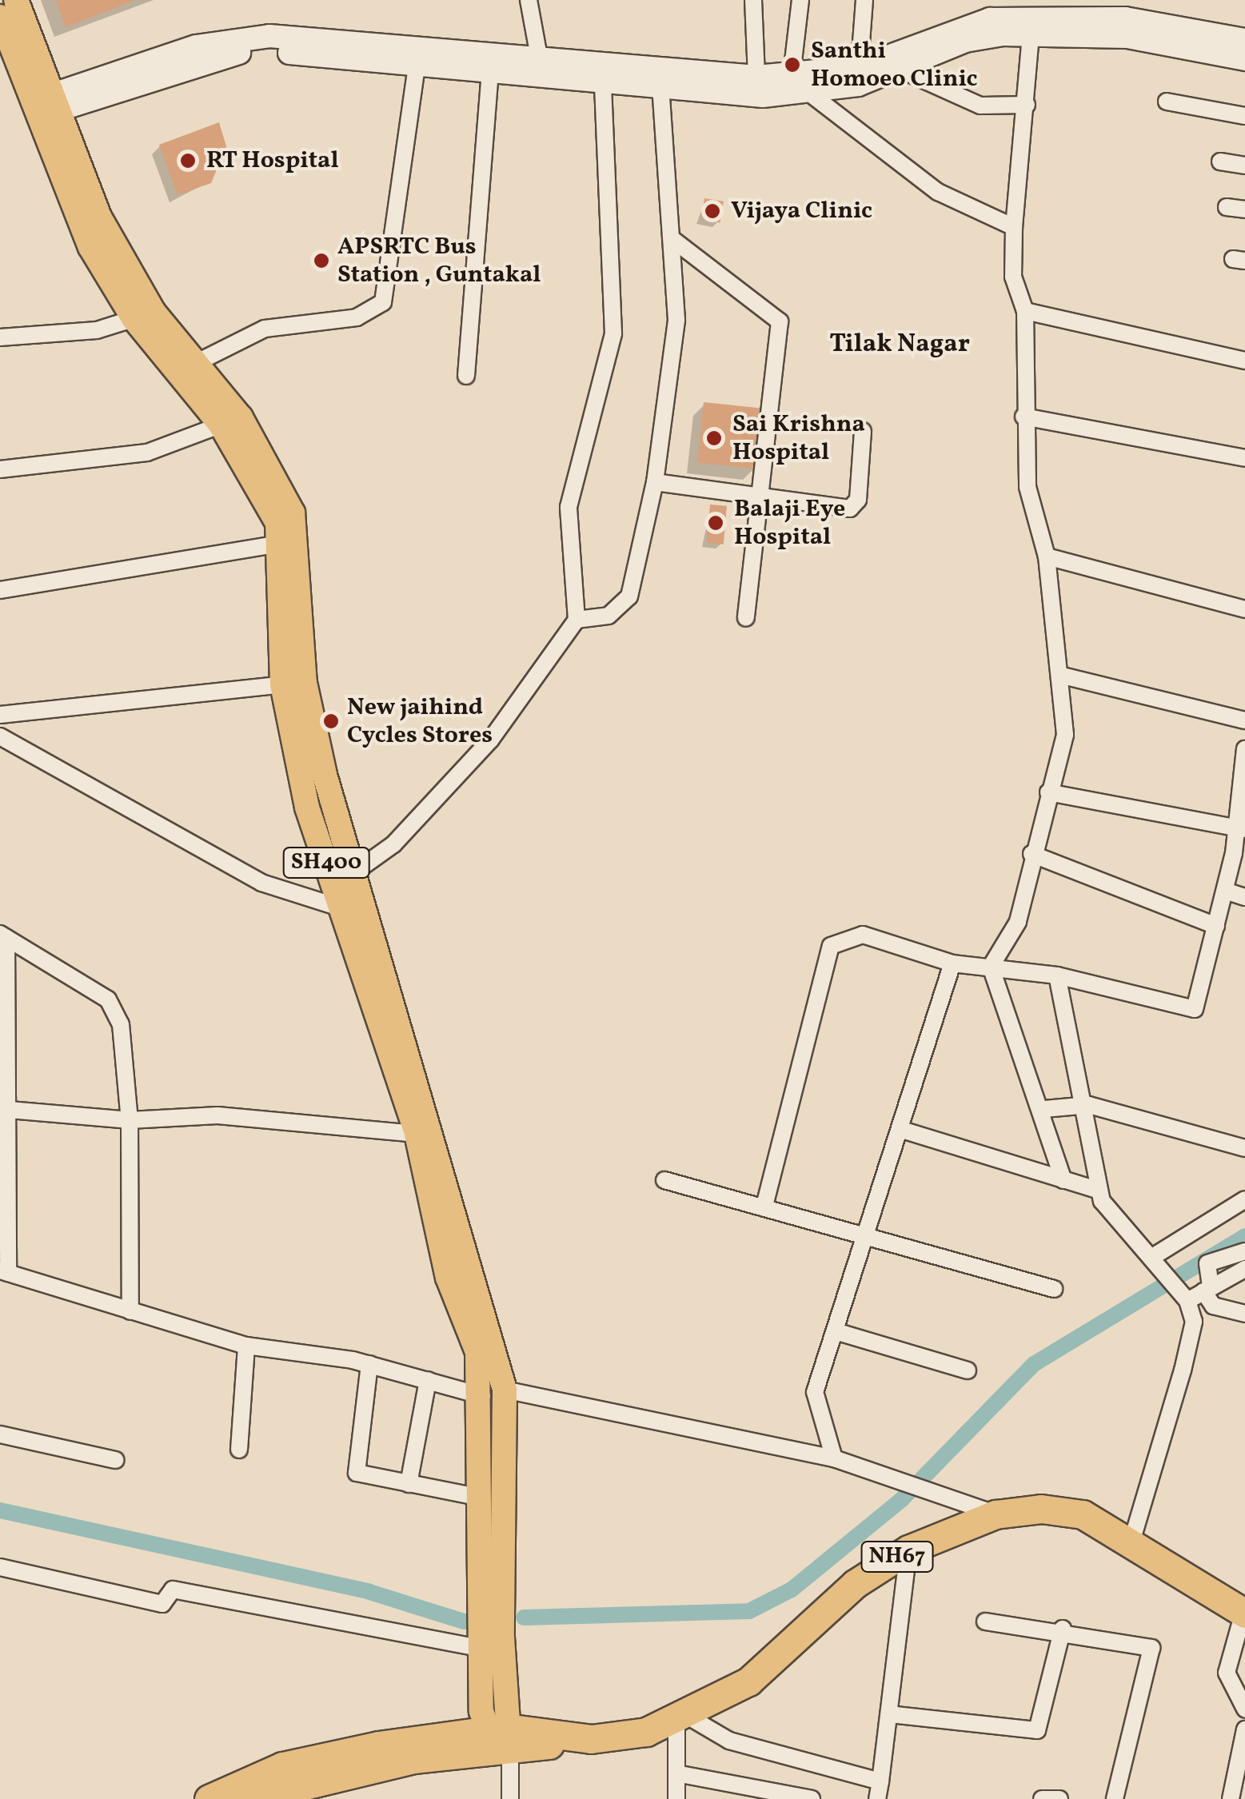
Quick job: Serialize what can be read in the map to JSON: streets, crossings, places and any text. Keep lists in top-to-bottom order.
{
  "streets": {
    "highway": ["NH67"],
    "main road": ["SH400"]
  },
  "crossings": [
    ["SH400", "NH67"]
  ],
  "districts": ["Tilak Nagar"],
  "places": [
    "Santhi Homoeo Clinic",
    "RT Hospital",
    "Vijaya Clinic",
    "APSRTC Bus Station , Guntakal",
    "Sai Krishna Hospital",
    "Balaji Eye Hospital",
    "New jaihind Cycles Stores"
  ]
}
